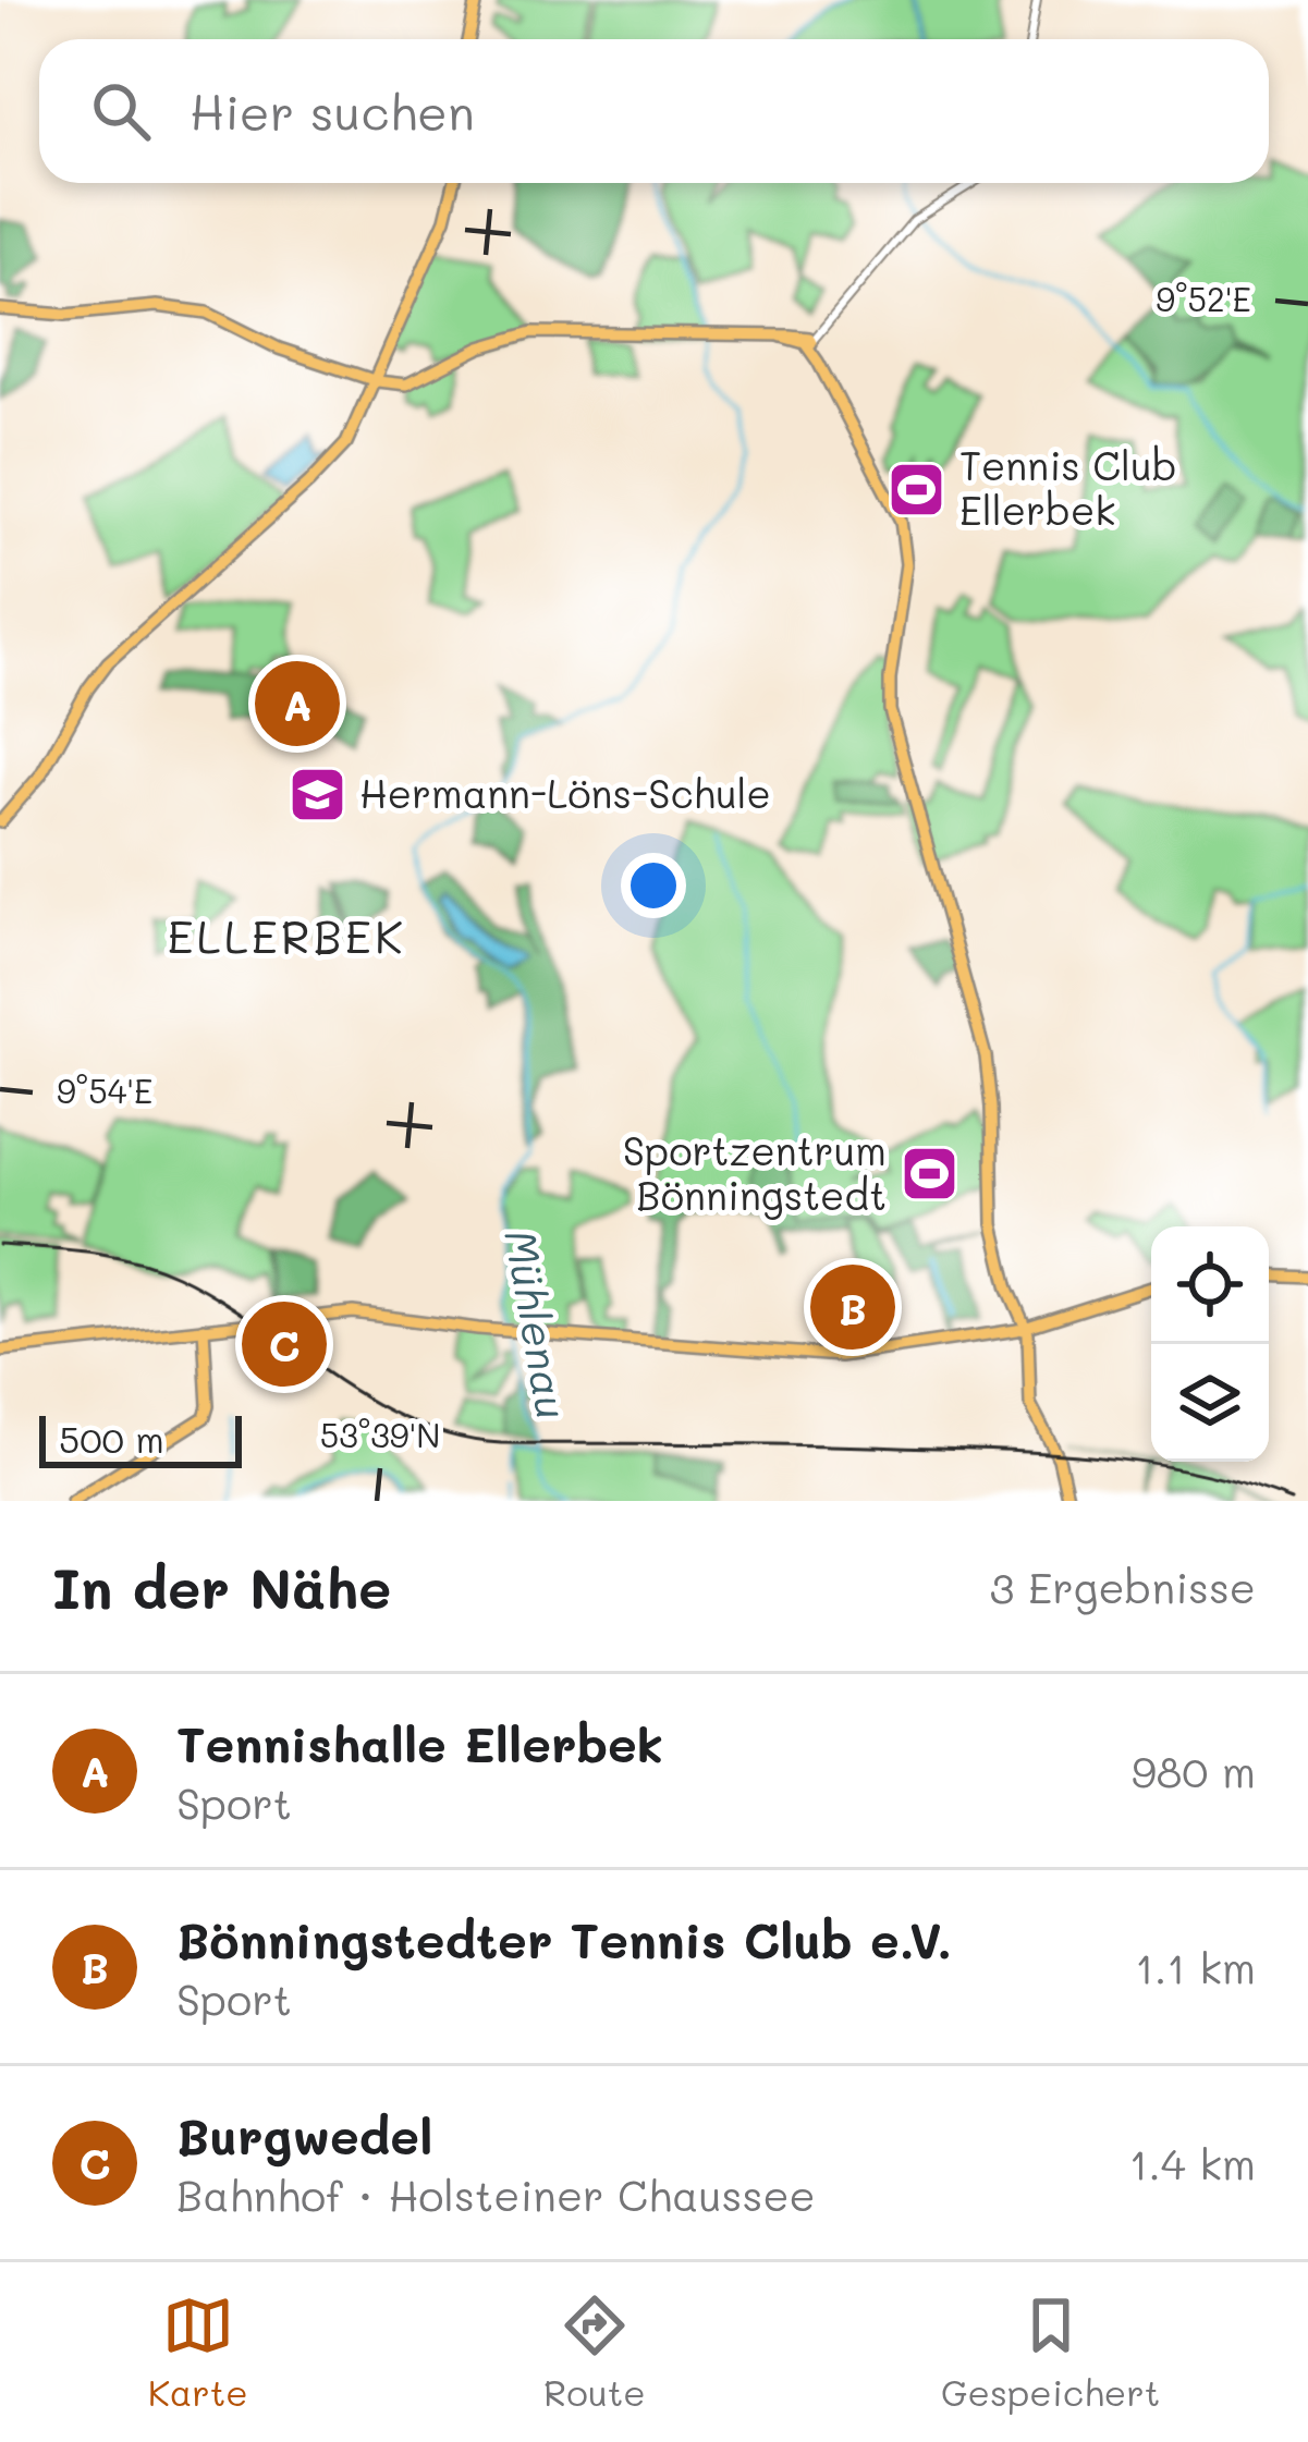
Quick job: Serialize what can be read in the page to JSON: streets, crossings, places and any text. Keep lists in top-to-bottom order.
{
  "districts": ["ELLERBEK"],
  "water": ["Mühlenau"],
  "places": {
    "sports": ["Tennis Club Ellerbek", "Sportzentrum Bönningstedt"],
    "school or university": ["Hermann-Löns-Schule"]
  },
  "scale_bar": "500 m",
  "page": {
    "search": "Hier suchen",
    "pins": ["A", "B", "C"],
    "scale": "500 m",
    "heading": ["In der Nähe", "3 Ergebnisse"],
    "list": [
      {
        "mark": "A",
        "name": "Tennishalle Ellerbek",
        "note": "Sport",
        "value": "980 m"
      },
      {
        "mark": "B",
        "name": "Bönningstedter Tennis Club e.V.",
        "note": "Sport",
        "value": "1.1 km"
      },
      {
        "mark": "C",
        "name": "Burgwedel",
        "note": "Bahnhof · Holsteiner Chaussee",
        "value": "1.4 km"
      }
    ],
    "nav": ["Karte", "Route", "Gespeichert"]
  },
  "coordinates": ["9°52'E", "9°54'E", "53°39'N"]
}
